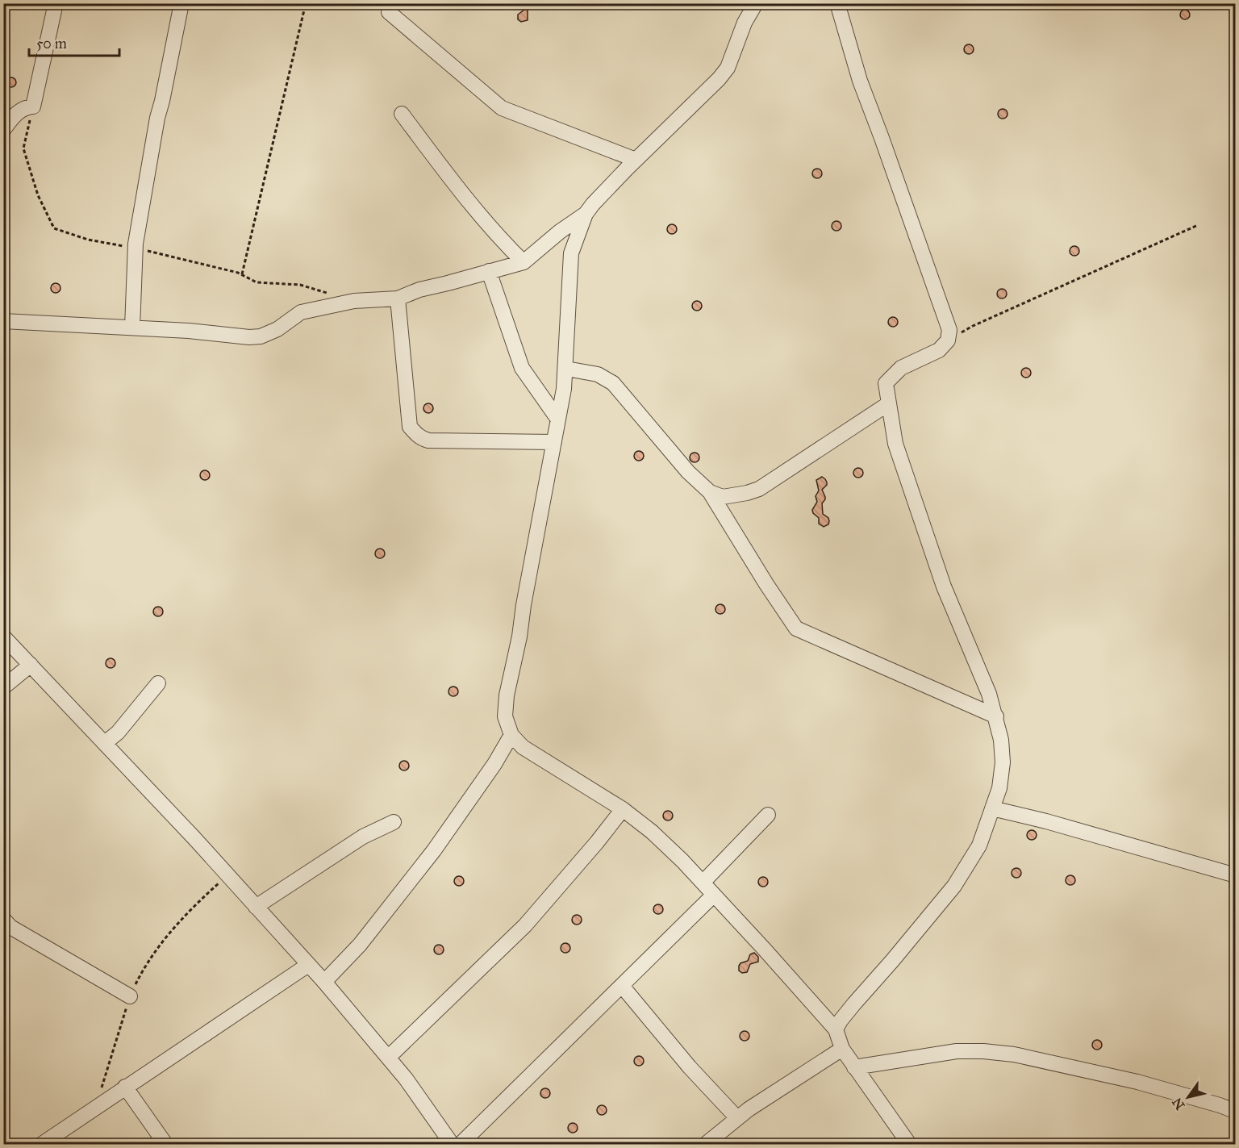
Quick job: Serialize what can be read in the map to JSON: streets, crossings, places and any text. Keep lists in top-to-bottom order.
{
  "scale_bar": "50 m",
  "north": "bottom left"
}
